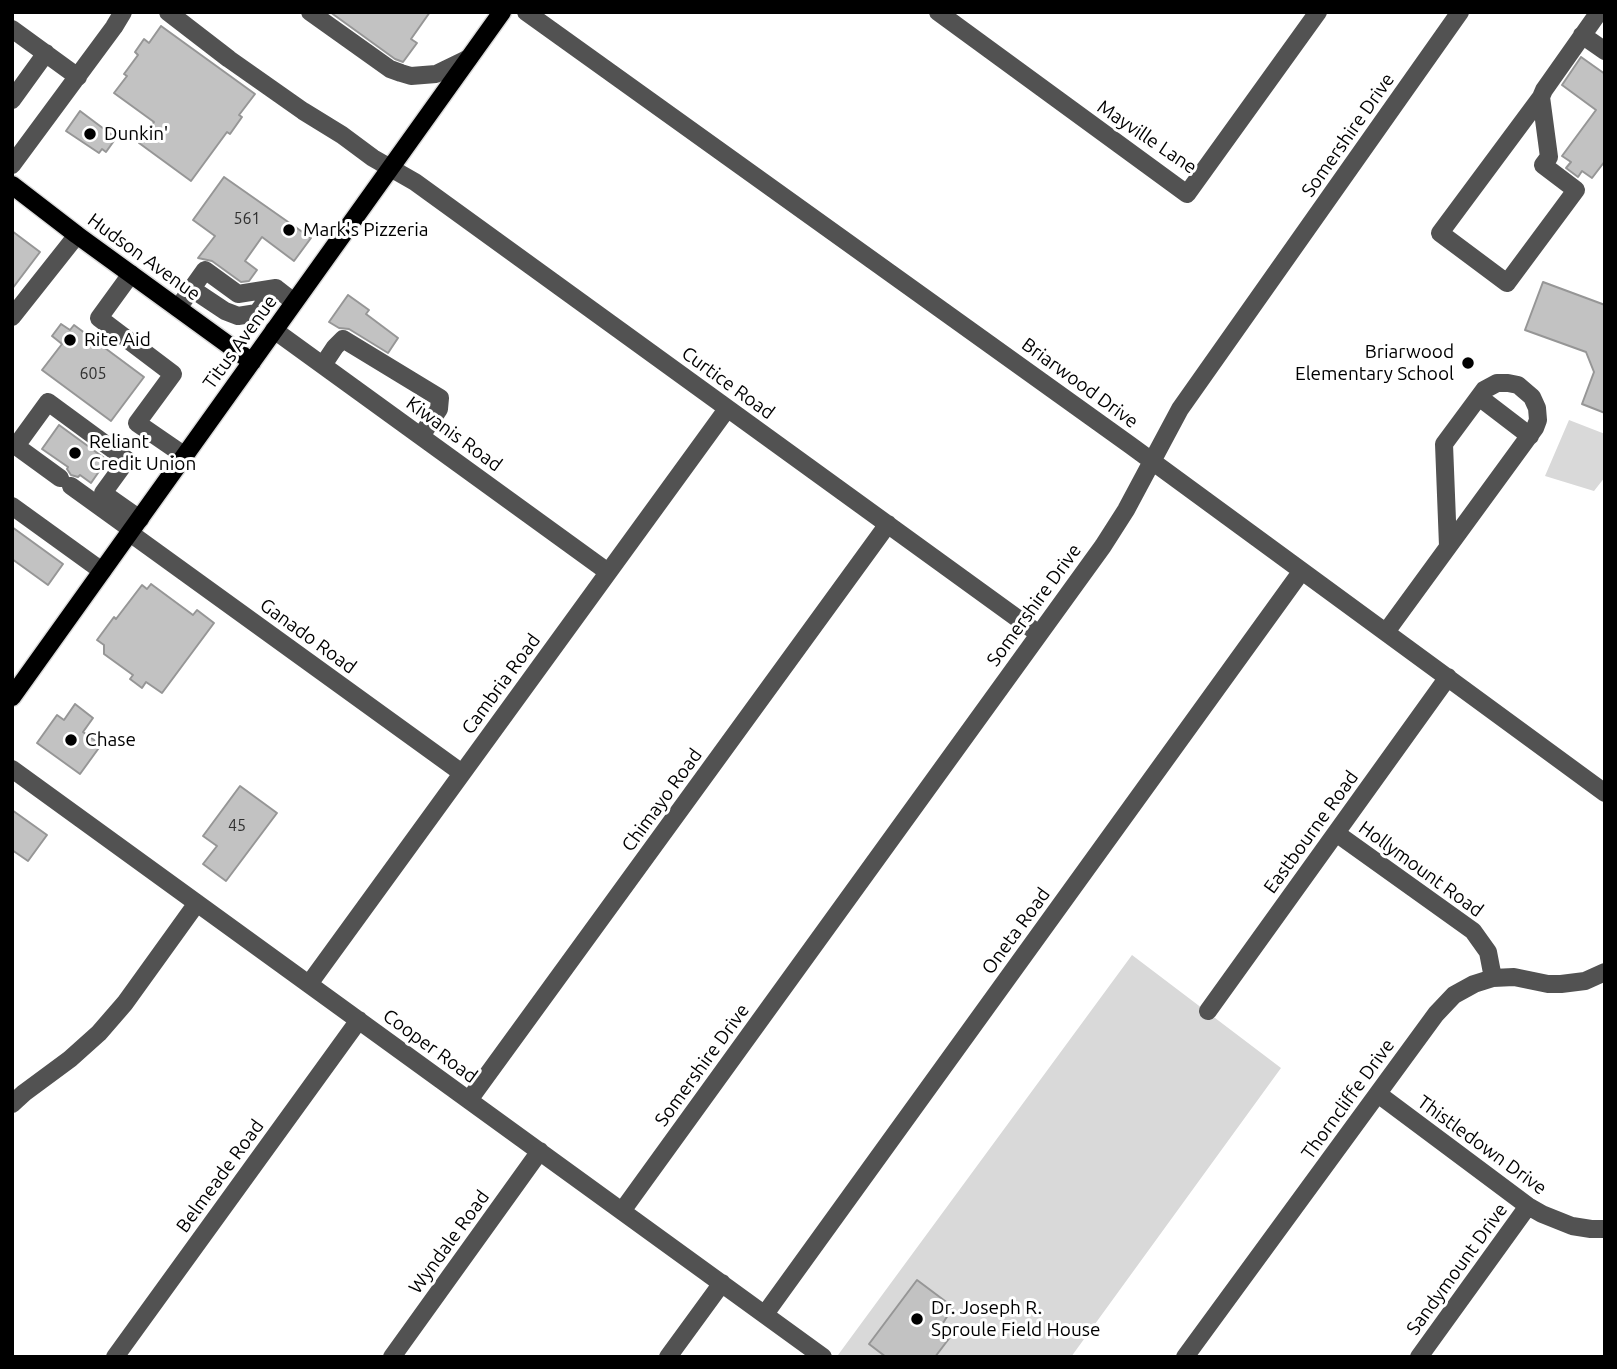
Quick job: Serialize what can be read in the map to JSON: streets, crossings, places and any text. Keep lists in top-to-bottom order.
{
  "streets": {
    "main road": ["Hudson Avenue", "Titus Avenue"],
    "street": [
      "Somershire Drive",
      "Mayville Lane",
      "Curtice Road",
      "Briarwood Drive",
      "Kiwanis Road",
      "Ganado Road",
      "Cambria Road",
      "Chimayo Road",
      "Eastbourne Road",
      "Hollymount Road",
      "Oneta Road",
      "Cooper Road",
      "Thorncliffe Drive",
      "Thistledown Drive",
      "Belmeade Road",
      "Wyndale Road",
      "Sandymount Drive"
    ]
  },
  "crossings": [
    ["Somershire Drive", "Curtice Road"],
    ["Somershire Drive", "Briarwood Drive"],
    ["Somershire Drive", "Cooper Road"],
    ["Hudson Avenue", "Titus Avenue"],
    ["Titus Avenue", "Curtice Road"],
    ["Titus Avenue", "Kiwanis Road"],
    ["Titus Avenue", "Ganado Road"],
    ["Curtice Road", "Cambria Road"],
    ["Curtice Road", "Chimayo Road"],
    ["Briarwood Drive", "Eastbourne Road"],
    ["Briarwood Drive", "Oneta Road"],
    ["Kiwanis Road", "Cambria Road"],
    ["Ganado Road", "Cambria Road"],
    ["Cambria Road", "Cooper Road"],
    ["Chimayo Road", "Cooper Road"],
    ["Eastbourne Road", "Hollymount Road"],
    ["Hollymount Road", "Thorncliffe Drive"],
    ["Oneta Road", "Cooper Road"],
    ["Cooper Road", "Belmeade Road"],
    ["Cooper Road", "Wyndale Road"],
    ["Thorncliffe Drive", "Thistledown Drive"],
    ["Thistledown Drive", "Sandymount Drive"]
  ],
  "places": [
    "Dunkin'",
    "Mark's Pizzeria",
    "Rite Aid",
    "Briarwood Elementary School",
    "Reliant Credit Union",
    "Chase",
    "Dr. Joseph R. Sproule Field House"
  ],
  "house_numbers": ["561", "605", "45"]
}
